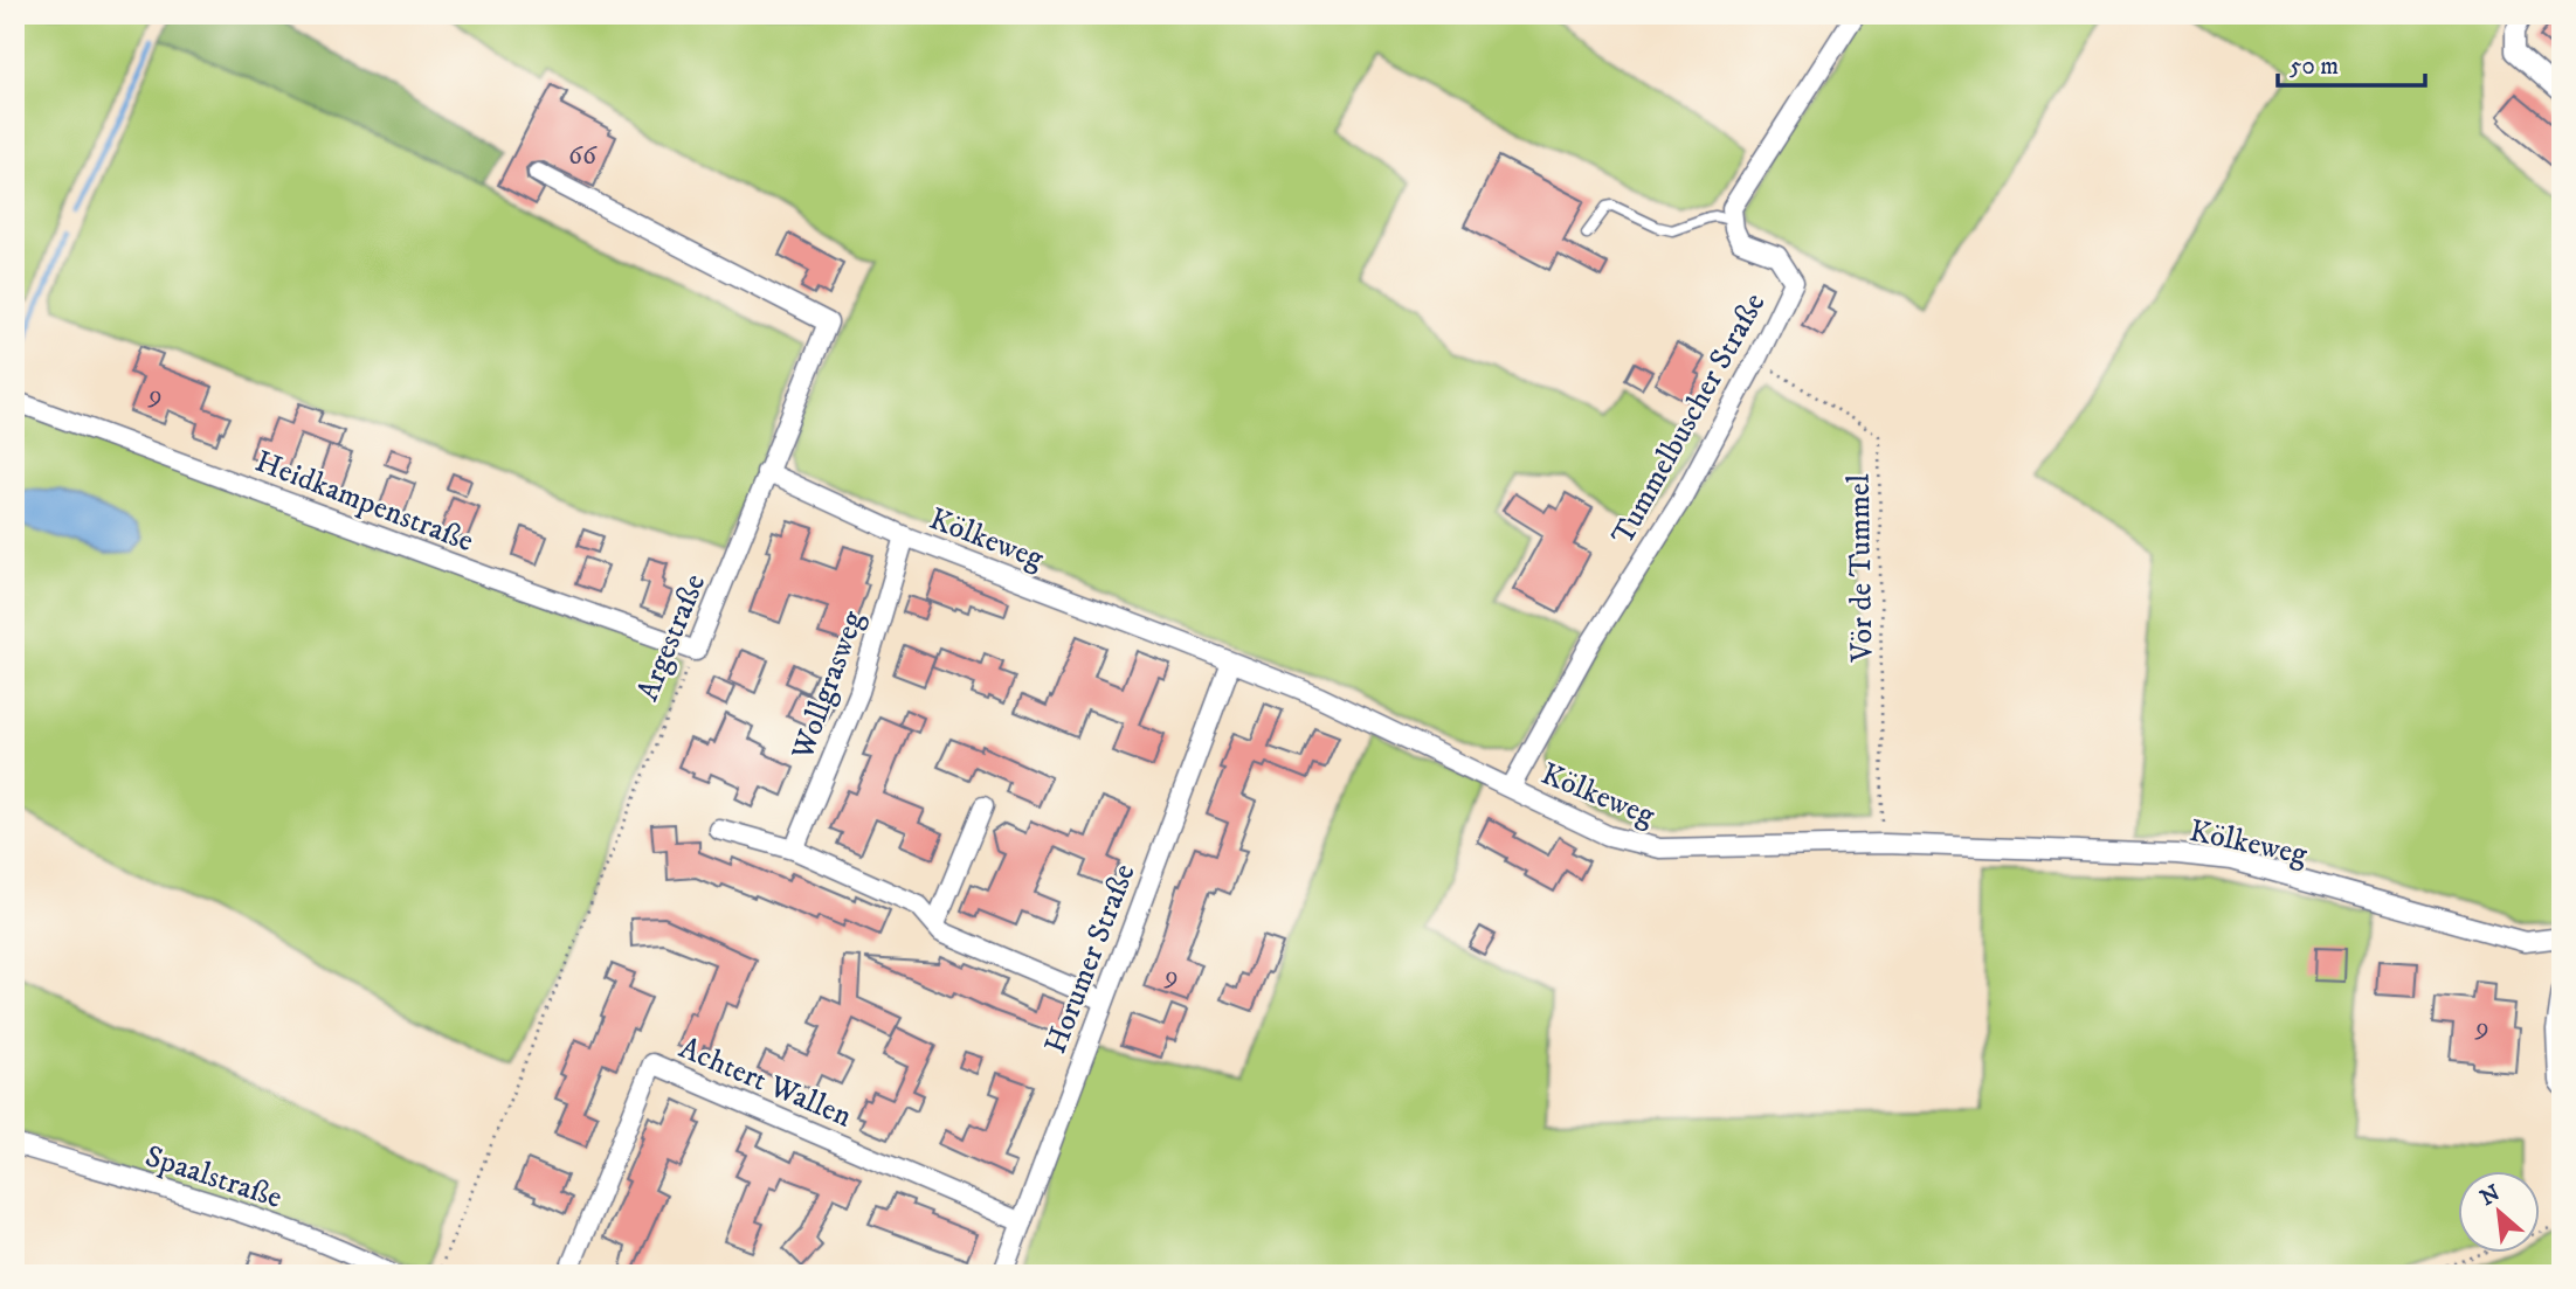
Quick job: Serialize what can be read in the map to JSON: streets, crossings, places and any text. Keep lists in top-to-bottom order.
{
  "streets": {
    "street": [
      "Tummelbuscher Straße",
      "Heidkampenstraße",
      "Kölkeweg",
      "Argestraße",
      "Wollgrasweg",
      "Horumer Straße",
      "Achtert Wallen",
      "Spaalstraße"
    ],
    "path": ["Vör de Tummel"]
  },
  "crossings": [
    ["Tummelbuscher Straße", "Kölkeweg"],
    ["Tummelbuscher Straße", "Vör de Tummel"],
    ["Heidkampenstraße", "Argestraße"],
    ["Kölkeweg", "Vör de Tummel"],
    ["Kölkeweg", "Argestraße"],
    ["Kölkeweg", "Wollgrasweg"],
    ["Kölkeweg", "Horumer Straße"],
    ["Horumer Straße", "Achtert Wallen"]
  ],
  "house_numbers": [
    "66",
    "9",
    "9",
    "9"
  ],
  "scale_bar": "50 m",
  "north": "top left"
}
